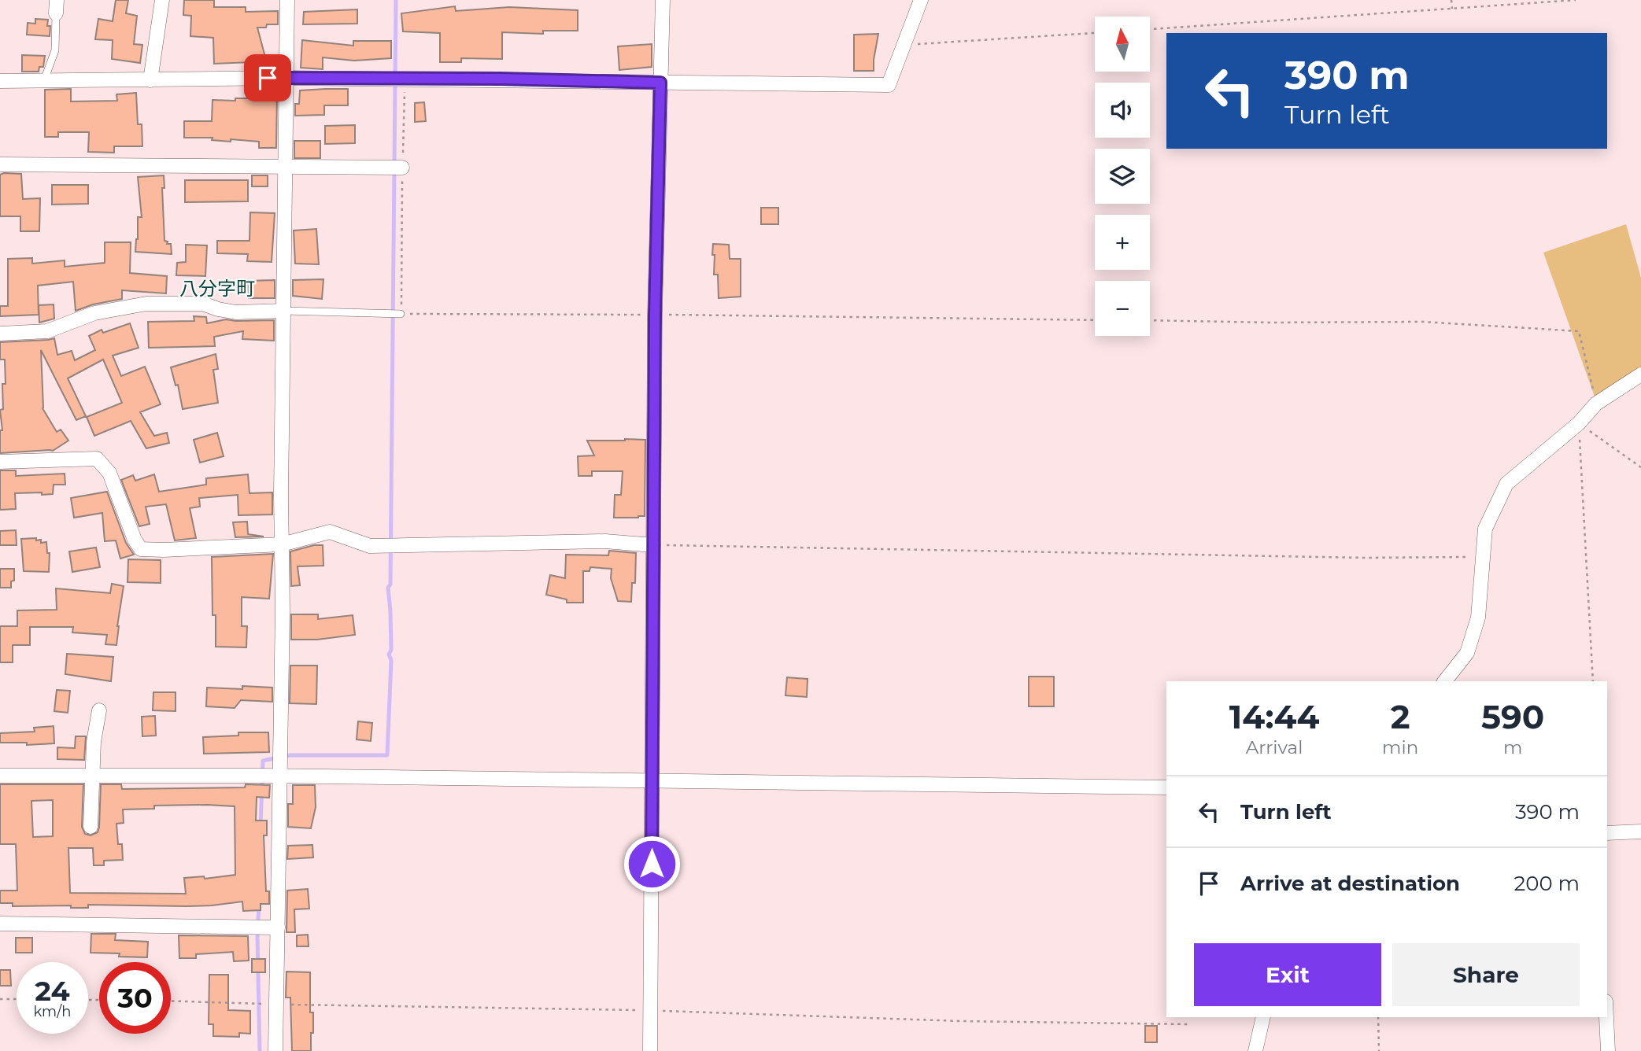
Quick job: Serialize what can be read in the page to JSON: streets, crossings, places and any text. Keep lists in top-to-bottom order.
{
  "districts": ["八分字町"],
  "north": "top",
  "page": {
    "map_buttons": ["+", "−"],
    "turn": ["390 m", "Turn left"],
    "eta": [
      "14:44",
      "Arrival",
      "2",
      "min",
      "590",
      "m"
    ],
    "list": [
      {
        "name": "Turn left",
        "value": "390 m"
      },
      {
        "name": "Arrive at destination",
        "value": "200 m"
      }
    ],
    "buttons": ["Exit", "Share"],
    "speed": "24 km/h",
    "limit": "30"
  }
}
